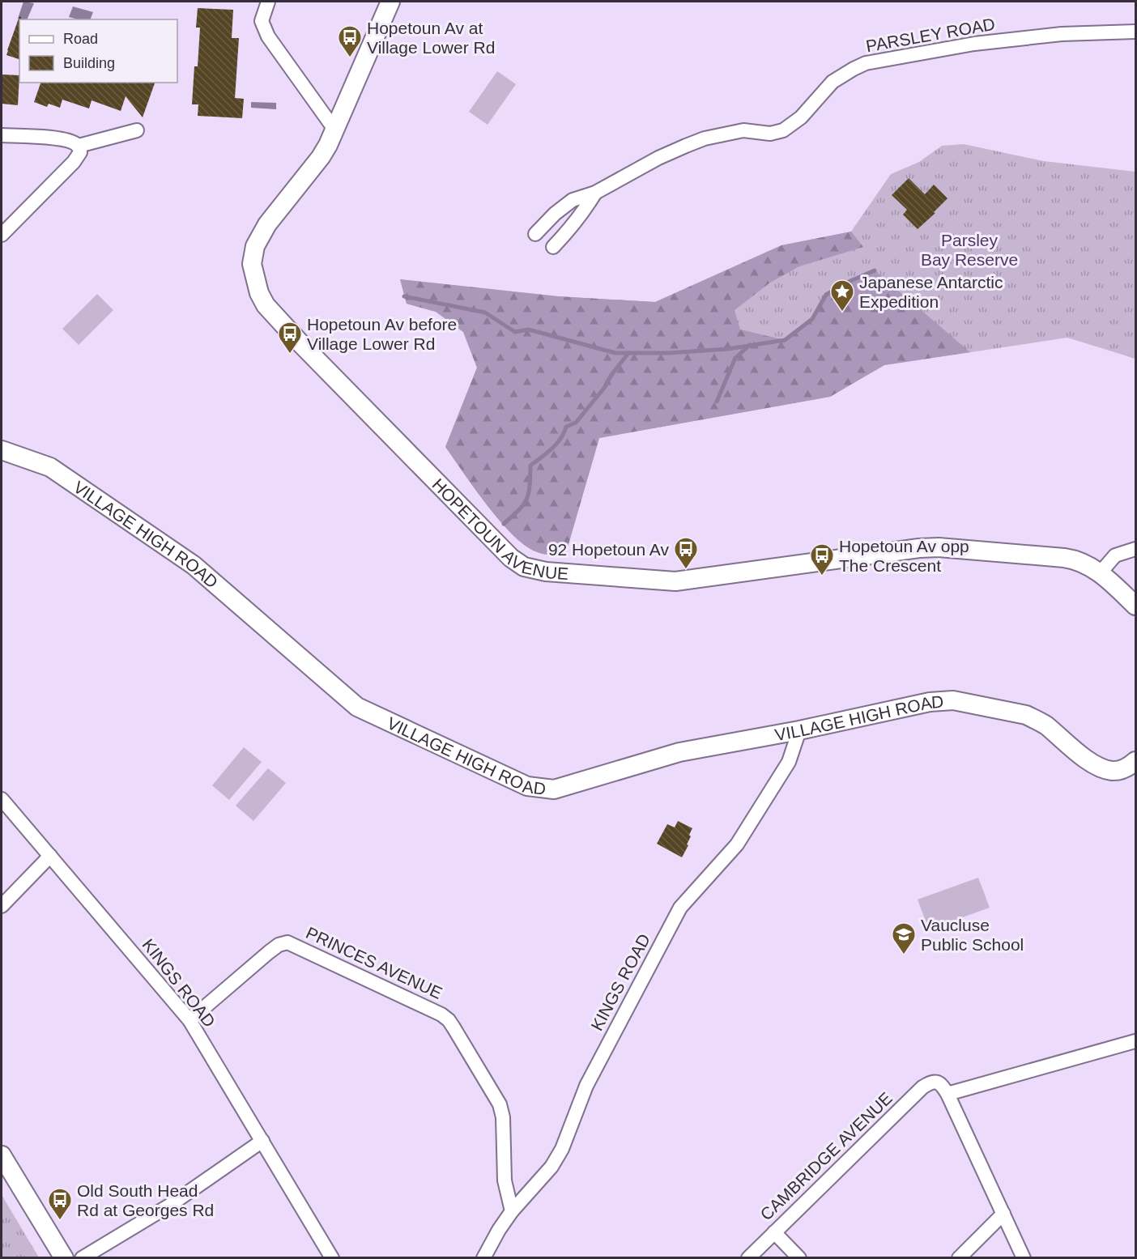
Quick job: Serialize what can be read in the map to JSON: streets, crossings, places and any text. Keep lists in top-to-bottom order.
{
  "streets": {
    "street": [
      "PARSLEY ROAD",
      "HOPETOUN AVENUE",
      "VILLAGE HIGH ROAD",
      "PRINCES AVENUE",
      "KINGS ROAD",
      "CAMBRIDGE AVENUE"
    ]
  },
  "crossings": [
    ["VILLAGE HIGH ROAD", "KINGS ROAD"],
    ["PRINCES AVENUE", "KINGS ROAD"]
  ],
  "parks": ["Parsley Bay Reserve"],
  "places": {
    "bus stop": [
      "Hopetoun Av at Village Lower Rd",
      "Hopetoun Av before Village Lower Rd",
      "92 Hopetoun Av",
      "Hopetoun Av opp The Crescent",
      "Old South Head Rd at Georges Rd"
    ],
    "place": ["Japanese Antarctic Expedition"],
    "school or university": ["Vaucluse Public School"]
  },
  "legend": ["Road", "Building"]
}
